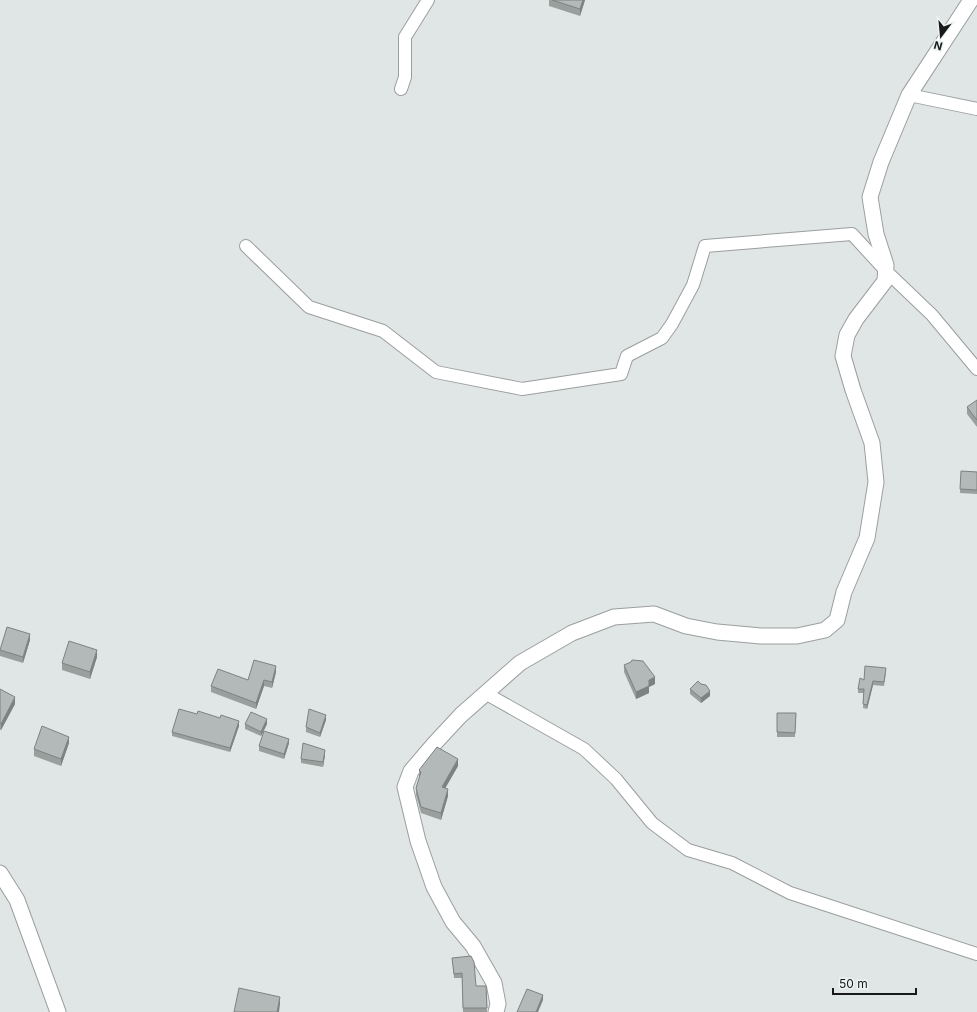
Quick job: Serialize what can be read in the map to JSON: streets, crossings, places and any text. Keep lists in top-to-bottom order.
{
  "scale_bar": "50 m",
  "north": "bottom"
}
